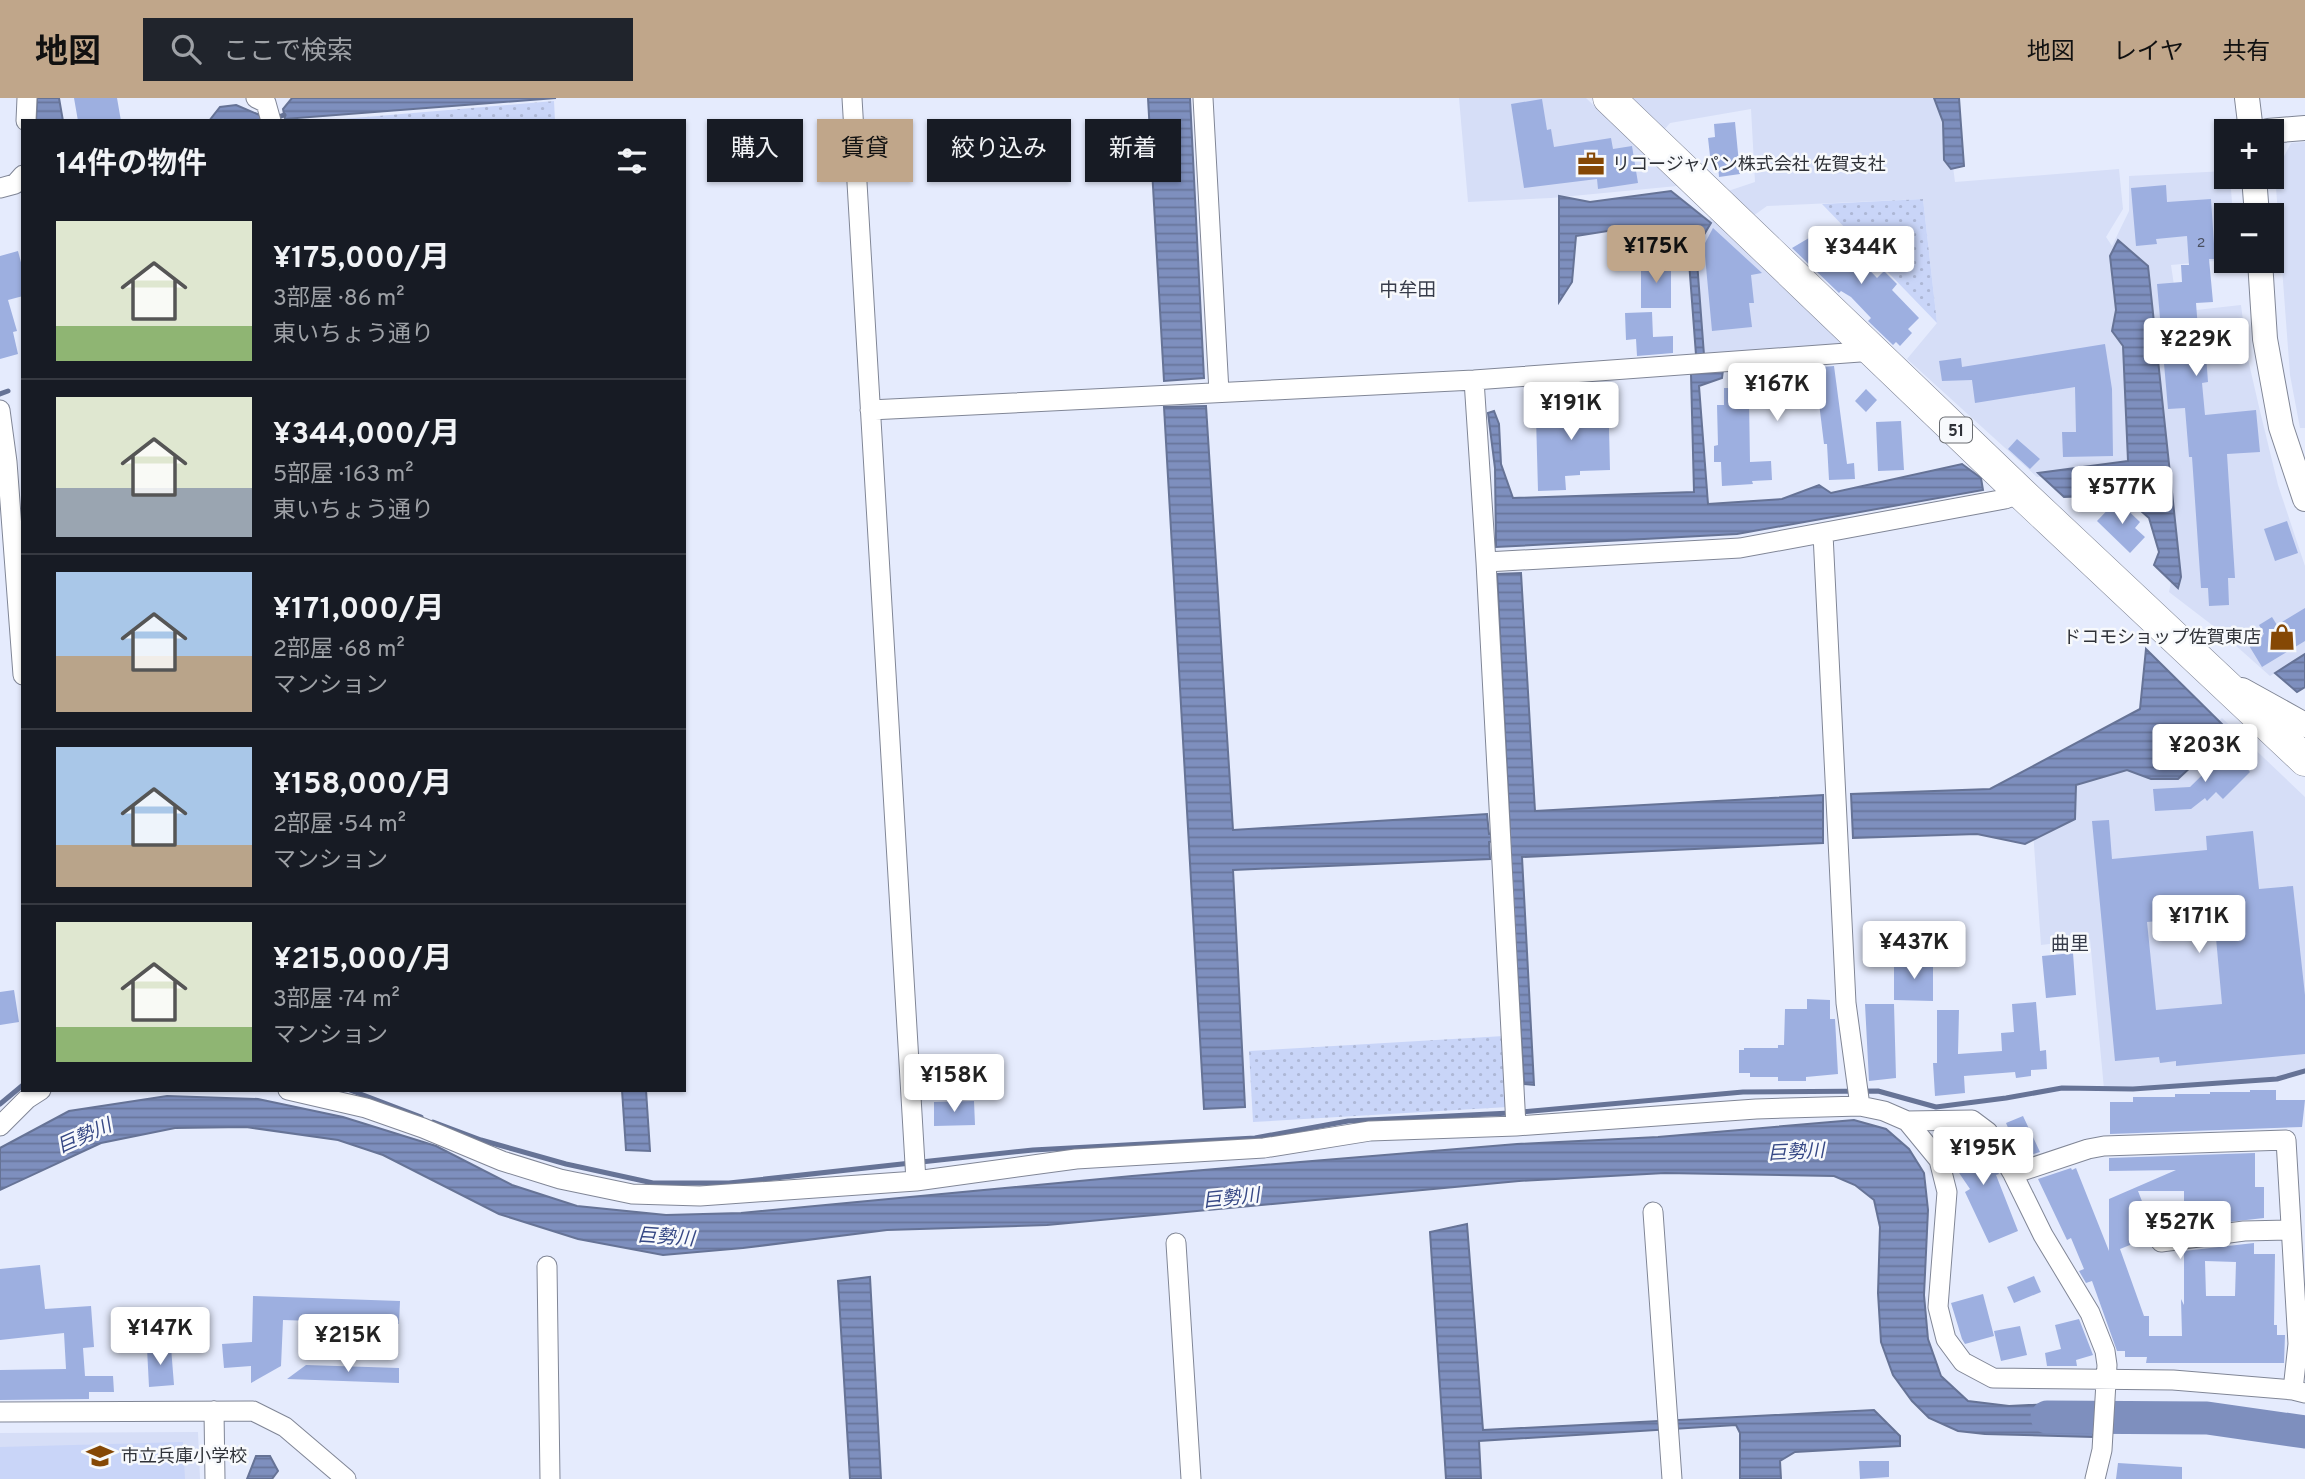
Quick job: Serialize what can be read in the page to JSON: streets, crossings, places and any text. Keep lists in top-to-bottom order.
{
  "streets": {
    "main road": ["51"]
  },
  "districts": ["中牟田", "曲里"],
  "water": ["巨勢川"],
  "places": {
    "office": ["リコージャパン株式会社 佐賀支社"],
    "shop": ["ドコモショップ佐賀東店"],
    "school or university": ["市立兵庫小学校"]
  },
  "house_numbers": ["2"],
  "page": {
    "header": "地図",
    "search": "ここで検索",
    "nav": ["地図", "レイヤ", "共有"],
    "map_buttons": ["+", "−"],
    "chip": [
      "購入",
      "賃貸",
      "絞り込み",
      "新着"
    ],
    "heading": "14件の物件",
    "list": [
      {
        "name": "¥175,000/月",
        "note": "3部屋 · 86 m² · 東いちょう通り"
      },
      {
        "name": "¥344,000/月",
        "note": "5部屋 · 163 m² · 東いちょう通り"
      },
      {
        "name": "¥171,000/月",
        "note": "2部屋 · 68 m² · マンション"
      },
      {
        "name": "¥158,000/月",
        "note": "2部屋 · 54 m² · マンション"
      },
      {
        "name": "¥215,000/月",
        "note": "3部屋 · 74 m² · マンション"
      }
    ],
    "price": [
      "¥175K",
      "¥344K",
      "¥229K",
      "¥167K",
      "¥191K",
      "¥577K",
      "¥203K",
      "¥171K",
      "¥437K",
      "¥158K",
      "¥195K",
      "¥527K",
      "¥147K",
      "¥215K"
    ]
  }
}
